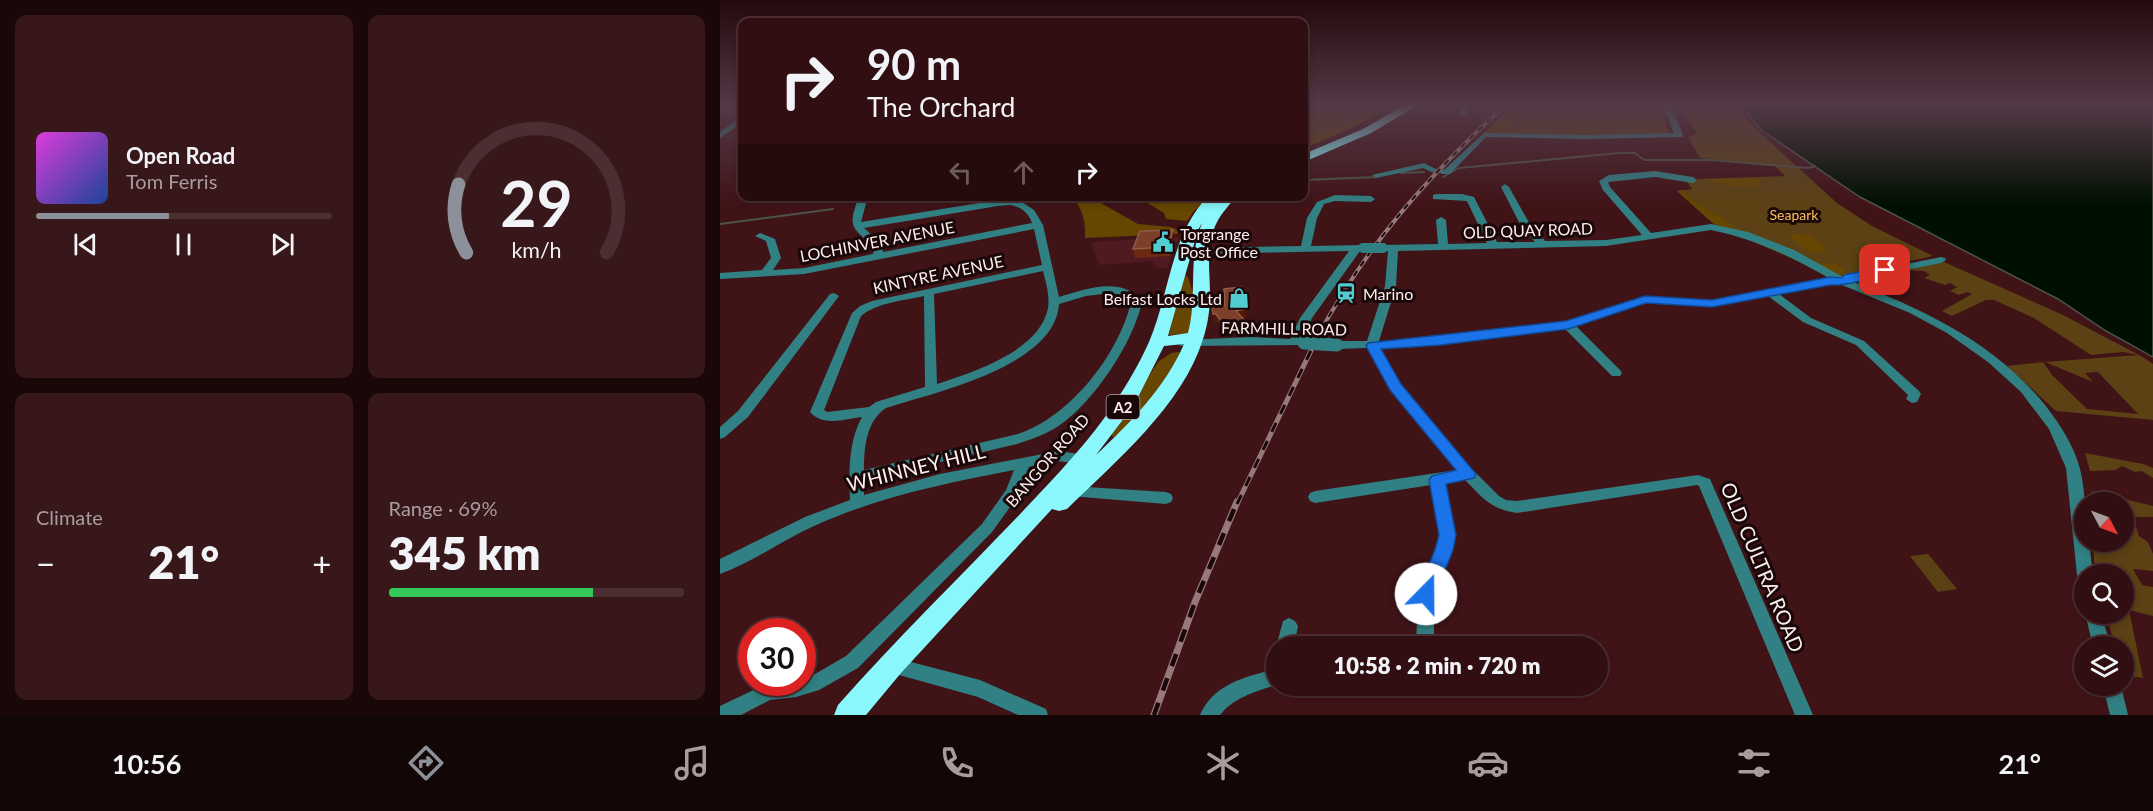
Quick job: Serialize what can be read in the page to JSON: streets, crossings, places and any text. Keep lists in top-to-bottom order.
{
  "streets": {
    "highway": ["A2", "BANGOR ROAD"],
    "street": [
      "OLD QUAY ROAD",
      "LOCHINVER AVENUE",
      "KINTYRE AVENUE",
      "FARMHILL ROAD",
      "WHINNEY HILL",
      "OLD CULTRA ROAD"
    ]
  },
  "crossings": [
    ["OLD QUAY ROAD", "FARMHILL ROAD"],
    ["OLD QUAY ROAD", "A2"],
    ["FARMHILL ROAD", "A2"],
    ["FARMHILL ROAD", "OLD CULTRA ROAD"],
    ["A2", "BANGOR ROAD"],
    ["A2", "WHINNEY HILL"],
    ["BANGOR ROAD", "WHINNEY HILL"]
  ],
  "parks": ["Seapark"],
  "places": {
    "public building": ["Torgrange Post Office"],
    "station": ["Marino"],
    "shop": ["Belfast Locks Ltd"]
  },
  "north": "bottom right",
  "page": {
    "turn": ["90 m", "The Orchard"],
    "song": ["Open Road", "Tom Ferris"],
    "tile": [
      "Climate",
      ["Range · 69%", "345 km"]
    ],
    "heat": ["−", "21°", "+"],
    "limit": "30",
    "trip": "10:58 · 2 min · 720 m",
    "tabs": ["10:56", "21°"],
    "gauge": ["29", "km/h"]
  }
}
